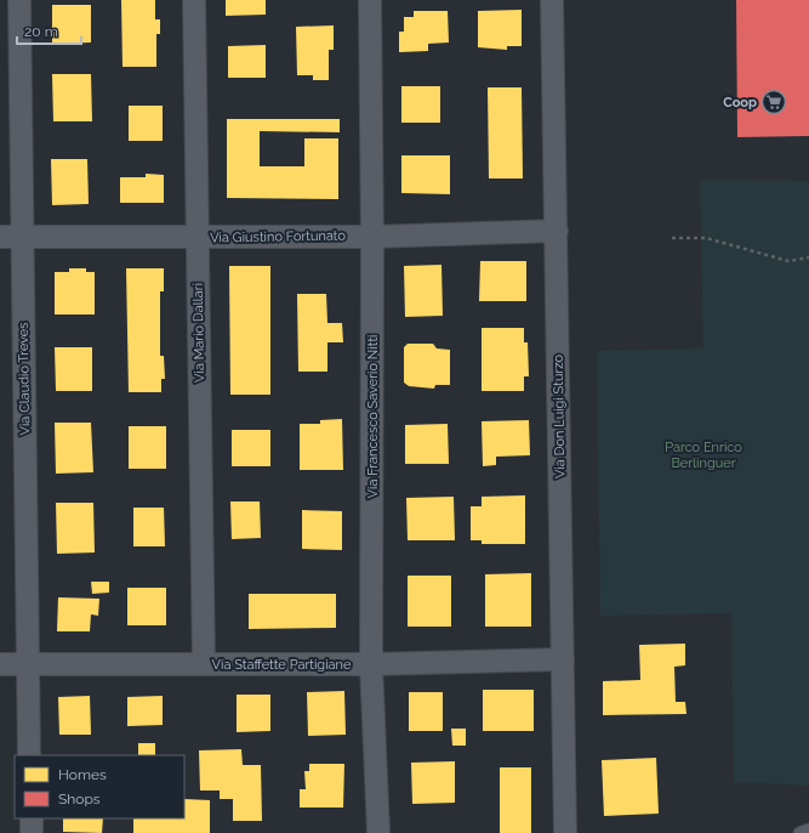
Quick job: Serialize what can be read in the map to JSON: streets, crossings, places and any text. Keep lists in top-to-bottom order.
{
  "streets": {
    "street": [
      "Via Giustino Fortunato",
      "Via Mario Dallari",
      "Via Claudio Treves",
      "Via Francesco Saverio Nitti",
      "Via Don Luigi Sturzo",
      "Via Staffette Partigiane"
    ]
  },
  "crossings": [
    ["Via Giustino Fortunato", "Via Mario Dallari"],
    ["Via Giustino Fortunato", "Via Claudio Treves"],
    ["Via Giustino Fortunato", "Via Francesco Saverio Nitti"],
    ["Via Giustino Fortunato", "Via Don Luigi Sturzo"],
    ["Via Mario Dallari", "Via Staffette Partigiane"],
    ["Via Claudio Treves", "Via Staffette Partigiane"],
    ["Via Francesco Saverio Nitti", "Via Staffette Partigiane"],
    ["Via Don Luigi Sturzo", "Via Staffette Partigiane"]
  ],
  "parks": ["Parco Enrico Berlinguer"],
  "places": {
    "supermarket": ["Coop"]
  },
  "legend": ["Homes", "Shops"],
  "scale_bar": "20 m"
}
